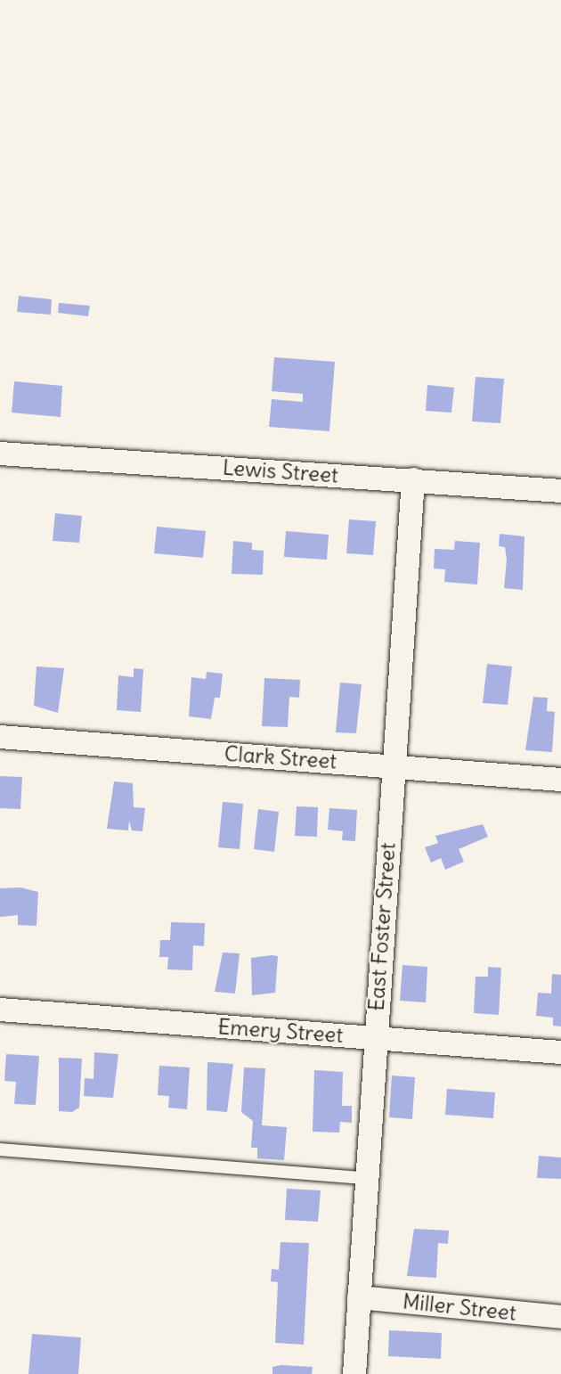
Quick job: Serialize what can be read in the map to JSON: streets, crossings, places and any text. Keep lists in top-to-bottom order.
{
  "streets": {
    "street": [
      "Lewis Street",
      "Clark Street",
      "East Foster Street",
      "Emery Street",
      "Miller Street"
    ]
  },
  "crossings": [
    ["Lewis Street", "East Foster Street"],
    ["Clark Street", "East Foster Street"],
    ["East Foster Street", "Emery Street"],
    ["East Foster Street", "Miller Street"]
  ]
}
